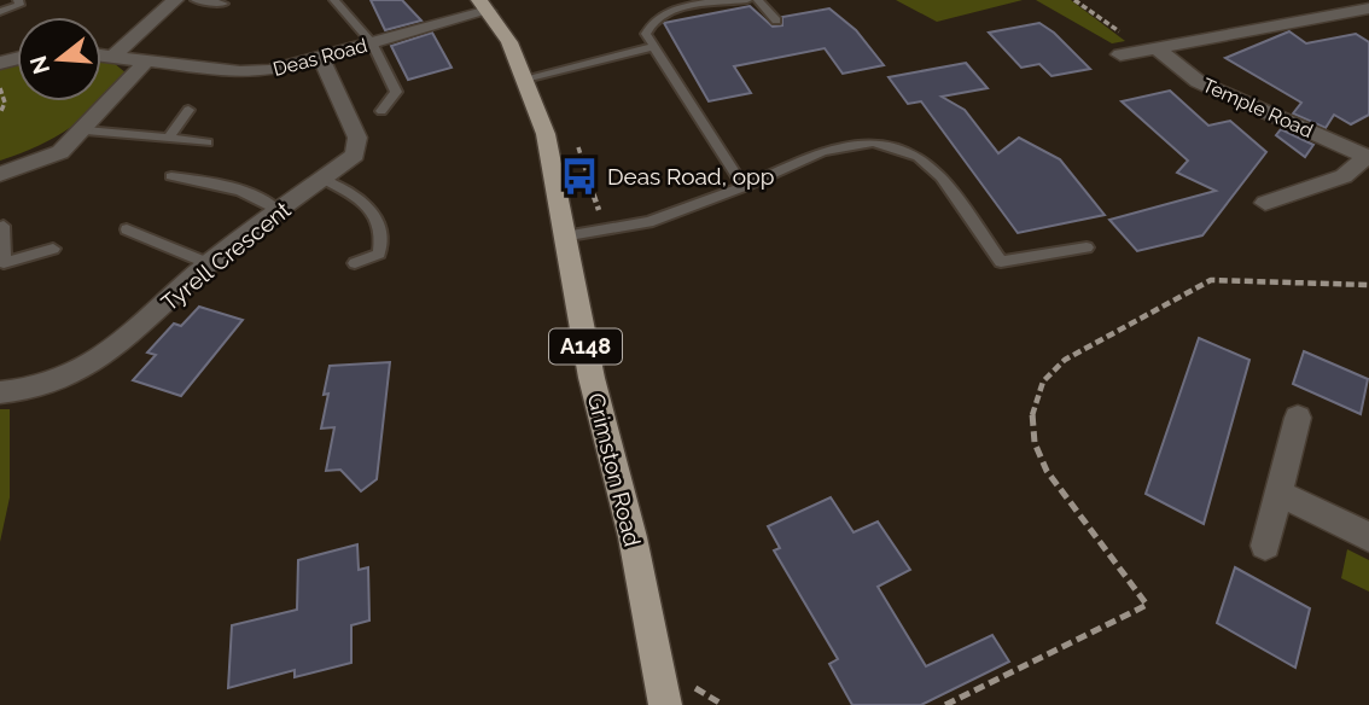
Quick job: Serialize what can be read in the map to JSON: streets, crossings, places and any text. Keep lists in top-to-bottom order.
{
  "streets": {
    "main road": ["A148", "Grimston Road"],
    "street": ["Deas Road", "Temple Road", "Tyrell Crescent"]
  },
  "crossings": [
    ["Deas Road", "Tyrell Crescent"],
    ["Deas Road", "Grimston Road"]
  ],
  "places": {
    "bus stop": ["Deas Road, opp"]
  },
  "north": "left"
}
